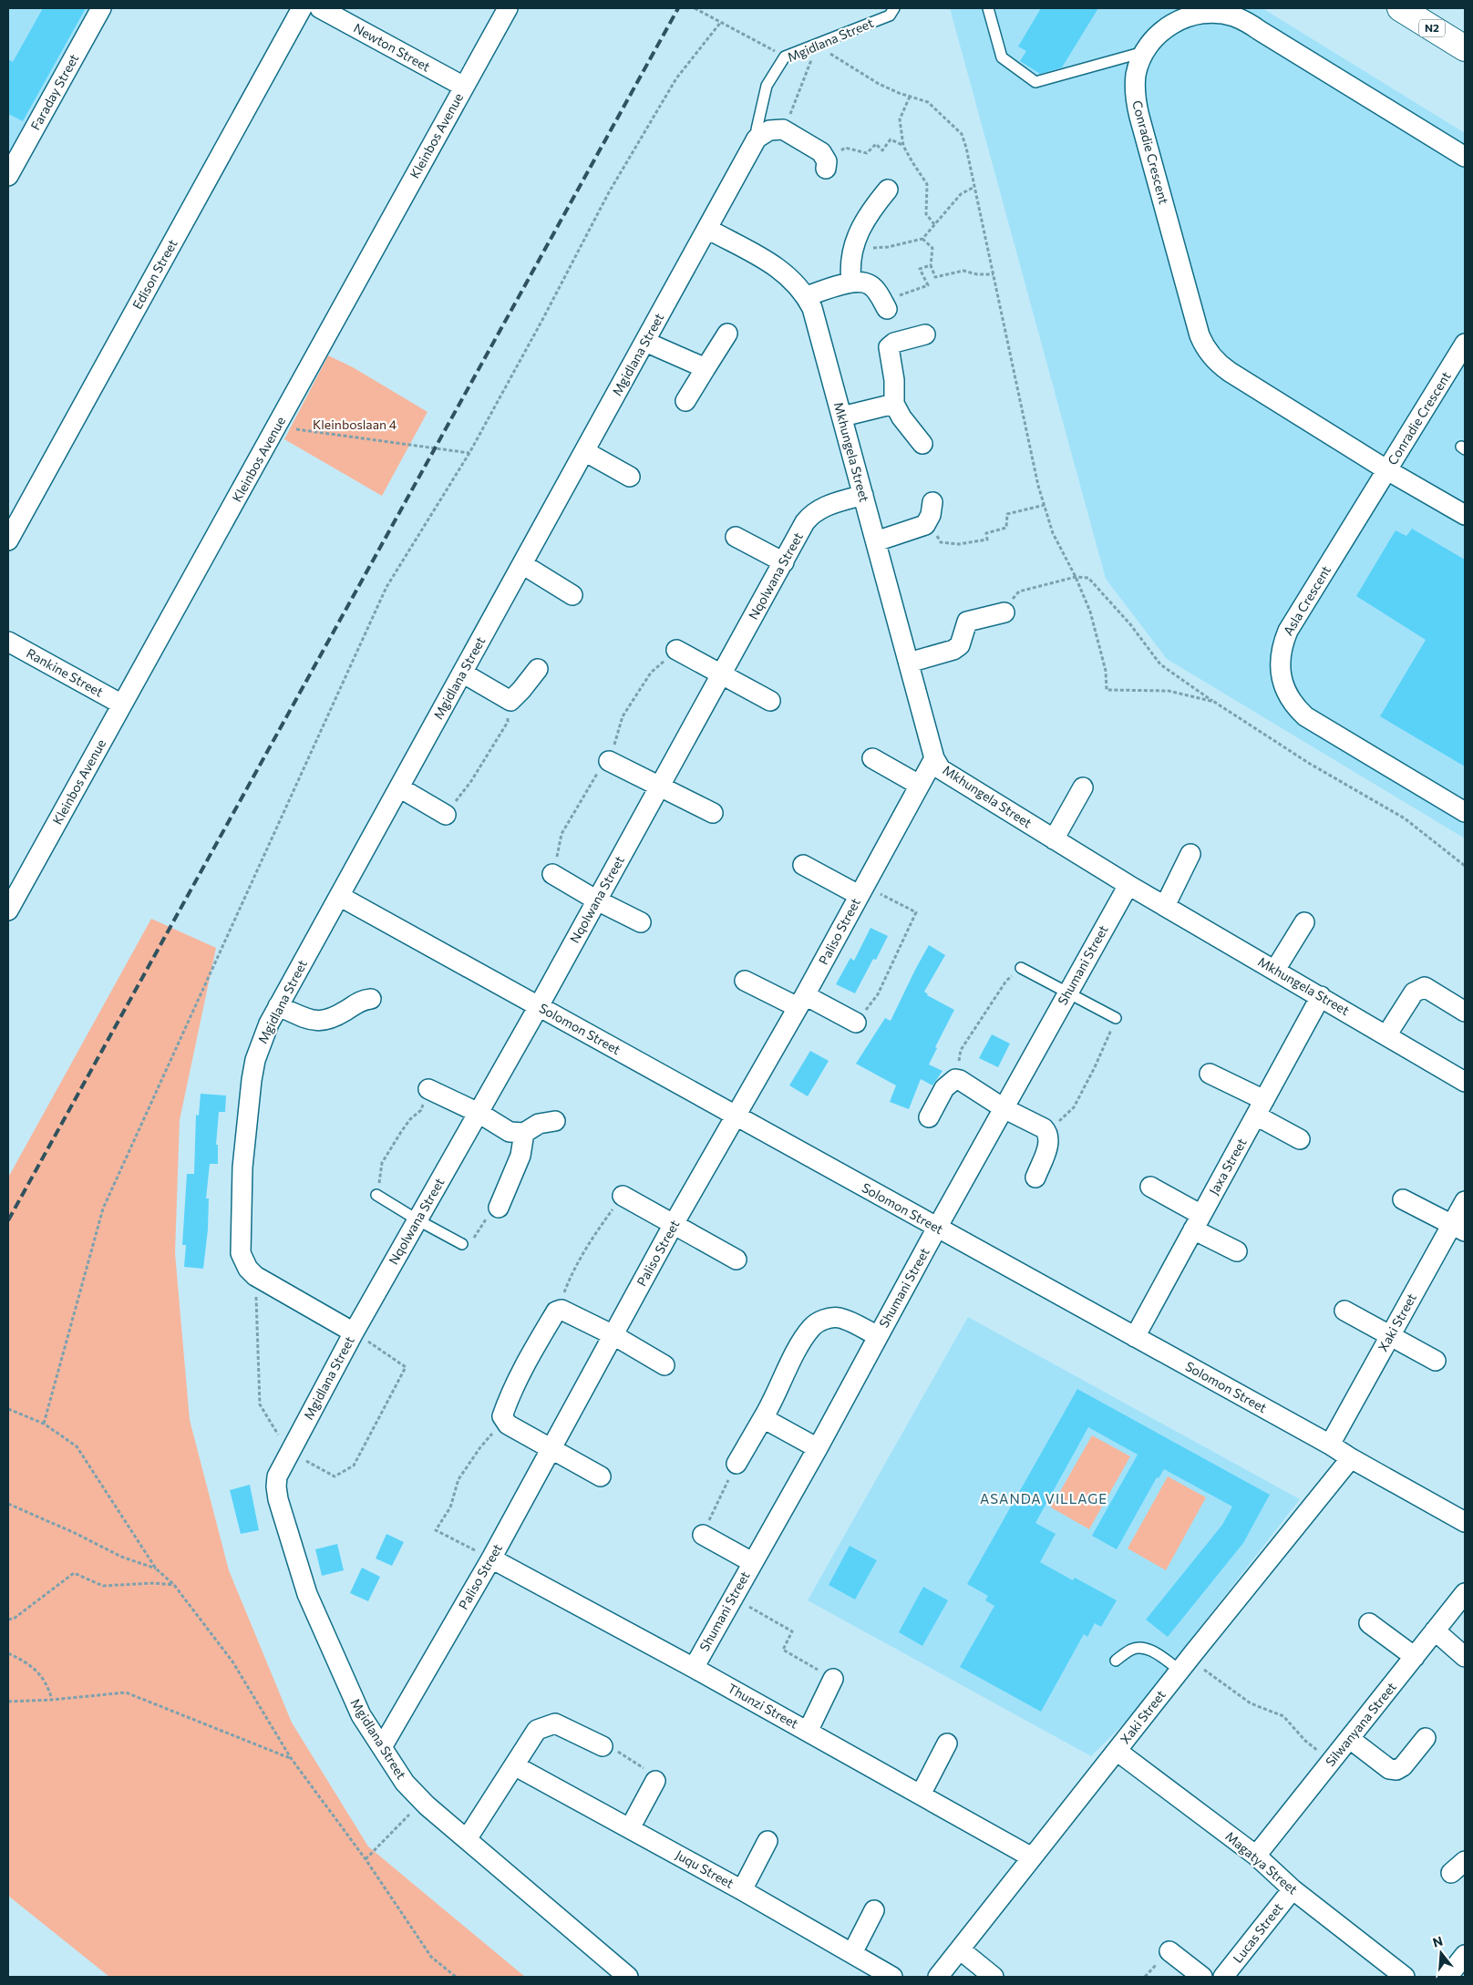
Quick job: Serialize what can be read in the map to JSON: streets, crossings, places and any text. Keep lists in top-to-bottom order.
{
  "streets": {
    "highway": ["N2"],
    "street": [
      "Mgidlana Street",
      "Newton Street",
      "Faraday Street",
      "Kleinbos Avenue",
      "Conradie Crescent",
      "Edison Street",
      "Mkhungela Street",
      "Nqolwana Street",
      "Asla Crescent",
      "Rankine Street",
      "Paliso Street",
      "Shumani Street",
      "Solomon Street",
      "Jaxa Street",
      "Xaki Street",
      "Thunzi Street",
      "Silwanyana Street",
      "Magatya Street",
      "Juqu Street",
      "Lucas Street"
    ]
  },
  "crossings": [
    ["Mgidlana Street", "Mkhungela Street"],
    ["Mgidlana Street", "Nqolwana Street"],
    ["Mgidlana Street", "Paliso Street"],
    ["Mgidlana Street", "Solomon Street"],
    ["Newton Street", "Kleinbos Avenue"],
    ["Kleinbos Avenue", "Rankine Street"],
    ["Conradie Crescent", "Asla Crescent"],
    ["Mkhungela Street", "Nqolwana Street"],
    ["Mkhungela Street", "Paliso Street"],
    ["Mkhungela Street", "Shumani Street"],
    ["Mkhungela Street", "Jaxa Street"],
    ["Nqolwana Street", "Solomon Street"],
    ["Paliso Street", "Solomon Street"],
    ["Paliso Street", "Thunzi Street"],
    ["Shumani Street", "Solomon Street"],
    ["Shumani Street", "Thunzi Street"],
    ["Solomon Street", "Jaxa Street"],
    ["Solomon Street", "Xaki Street"],
    ["Xaki Street", "Thunzi Street"],
    ["Xaki Street", "Magatya Street"],
    ["Silwanyana Street", "Magatya Street"],
    ["Magatya Street", "Lucas Street"]
  ],
  "districts": ["ASANDA VILLAGE"],
  "parks": ["Kleinboslaan 4"],
  "north": "top"
}
